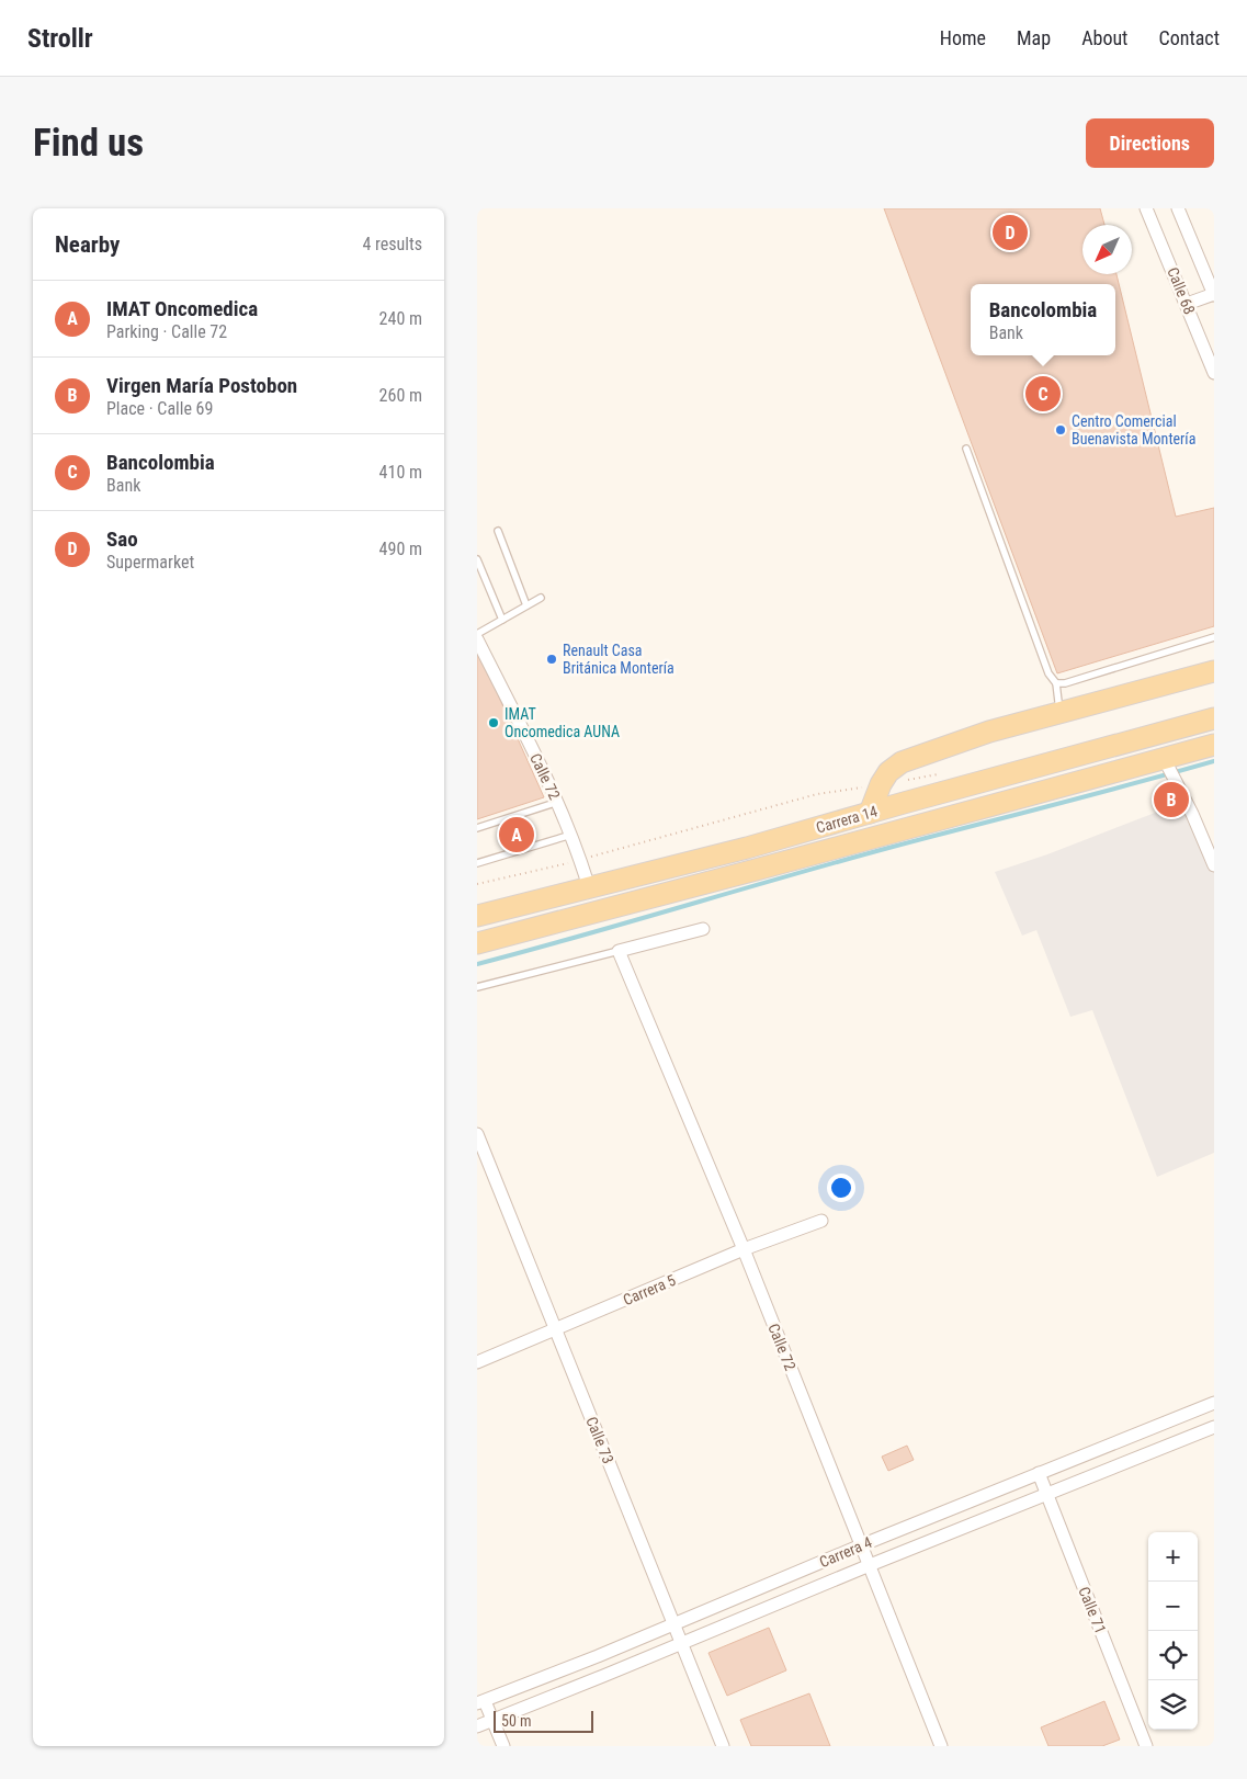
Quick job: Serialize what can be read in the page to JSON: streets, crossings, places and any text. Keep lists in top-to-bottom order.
{
  "streets": {
    "main road": ["Carrera 14"],
    "street": [
      "Calle 68",
      "Calle 72",
      "Carrera 5",
      "Calle 73",
      "Carrera 4",
      "Calle 71"
    ]
  },
  "crossings": [
    ["Calle 72", "Carrera 14"],
    ["Calle 72", "Carrera 5"],
    ["Calle 72", "Carrera 4"],
    ["Carrera 5", "Calle 73"],
    ["Calle 73", "Carrera 4"],
    ["Carrera 4", "Calle 71"]
  ],
  "places": ["Centro Comercial Buenavista Montería", "Renault Casa Británica Montería", "IMAT Oncomedica AUNA"],
  "scale_bar": "50 m",
  "north": "bottom left",
  "page": {
    "header": "Strollr",
    "nav": [
      "Home",
      "Map",
      "About",
      "Contact"
    ],
    "buttons": "Directions",
    "title": "Find us",
    "heading": ["Nearby", "4 results"],
    "pins": [
      "D",
      "C",
      "B",
      "A"
    ],
    "list": [
      {
        "mark": "A",
        "name": "IMAT Oncomedica",
        "note": "Parking · Calle 72",
        "value": "240 m"
      },
      {
        "mark": "B",
        "name": "Virgen María Postobon",
        "note": "Place · Calle 69",
        "value": "260 m"
      },
      {
        "mark": "C",
        "name": "Bancolombia",
        "note": "Bank",
        "value": "410 m"
      },
      {
        "mark": "D",
        "name": "Sao",
        "note": "Supermarket",
        "value": "490 m"
      }
    ],
    "popup": ["Bancolombia", "Bank"],
    "map_buttons": ["+", "−"],
    "scale": "50 m"
  }
}
